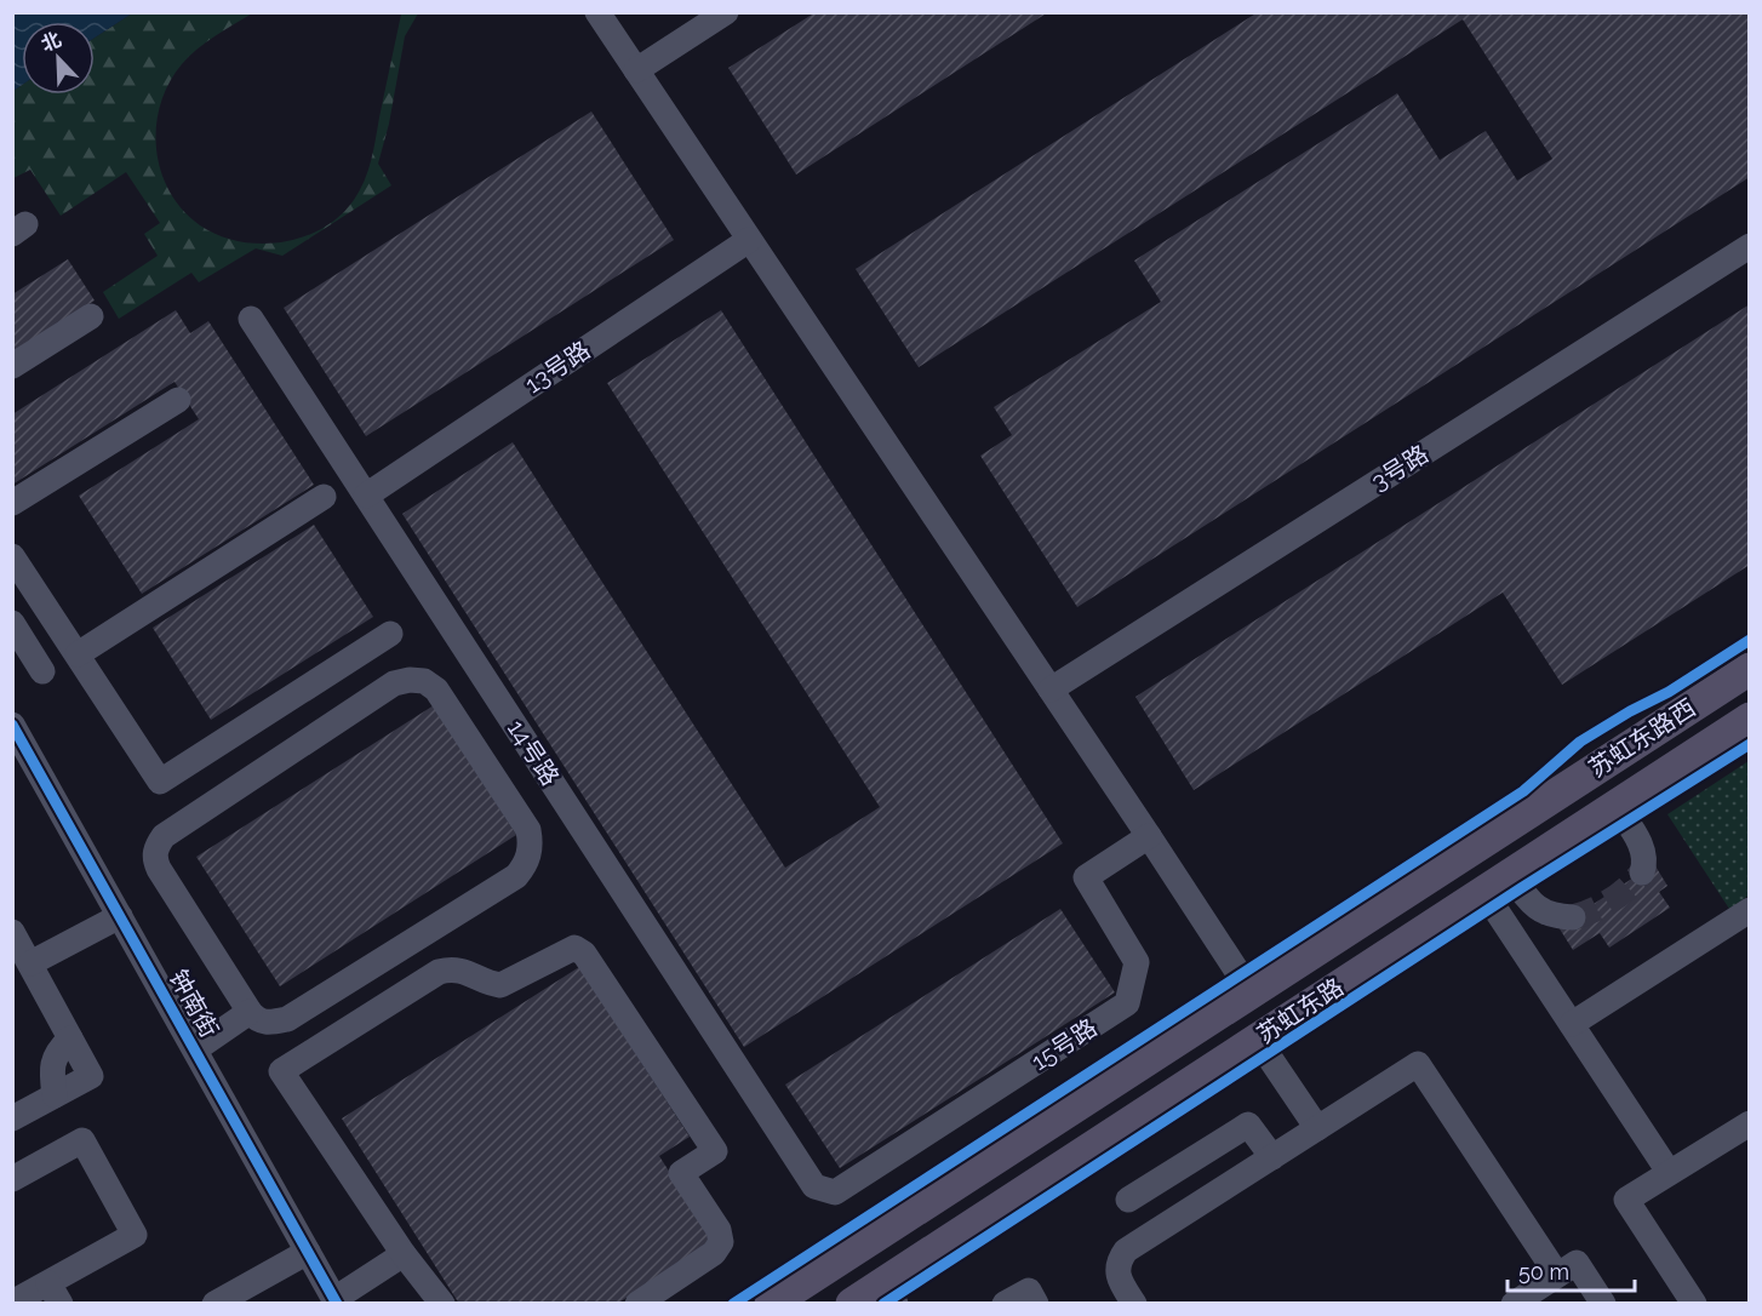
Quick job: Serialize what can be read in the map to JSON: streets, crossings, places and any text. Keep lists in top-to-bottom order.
{
  "streets": {
    "main road": ["苏虹东路西", "苏虹东路"],
    "street": [
      "13号路",
      "3号路",
      "14号路",
      "钟南街",
      "15号路"
    ]
  },
  "crossings": [
    ["13号路", "14号路"],
    ["苏虹东路西", "苏虹东路"],
    ["14号路", "15号路"]
  ],
  "scale_bar": "50 m",
  "north": "top left"
}
